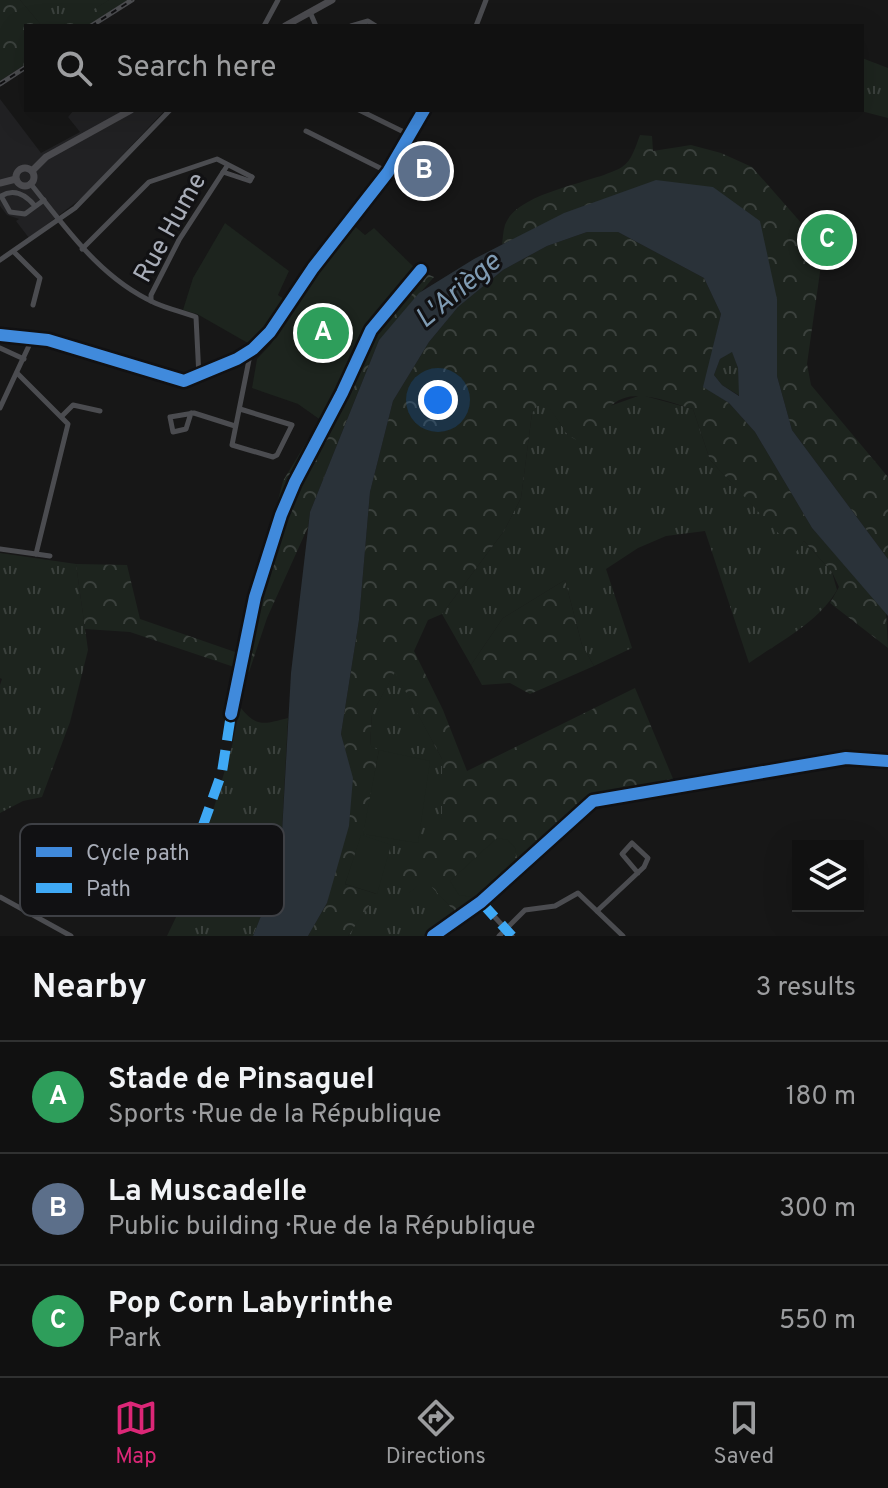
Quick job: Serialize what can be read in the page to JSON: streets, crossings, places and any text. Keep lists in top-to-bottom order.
{
  "streets": {
    "street": ["Rue Hume"]
  },
  "water": ["L'Ariège"],
  "legend": ["Cycle path", "Path"],
  "page": {
    "search": "Search here",
    "pins": ["B", "C", "A"],
    "heading": ["Nearby", "3 results"],
    "list": [
      {
        "mark": "A",
        "name": "Stade de Pinsaguel",
        "note": "Sports · Rue de la République",
        "value": "180 m"
      },
      {
        "mark": "B",
        "name": "La Muscadelle",
        "note": "Public building · Rue de la République",
        "value": "300 m"
      },
      {
        "mark": "C",
        "name": "Pop Corn Labyrinthe",
        "note": "Park",
        "value": "550 m"
      }
    ],
    "nav": ["Map", "Directions", "Saved"]
  }
}
